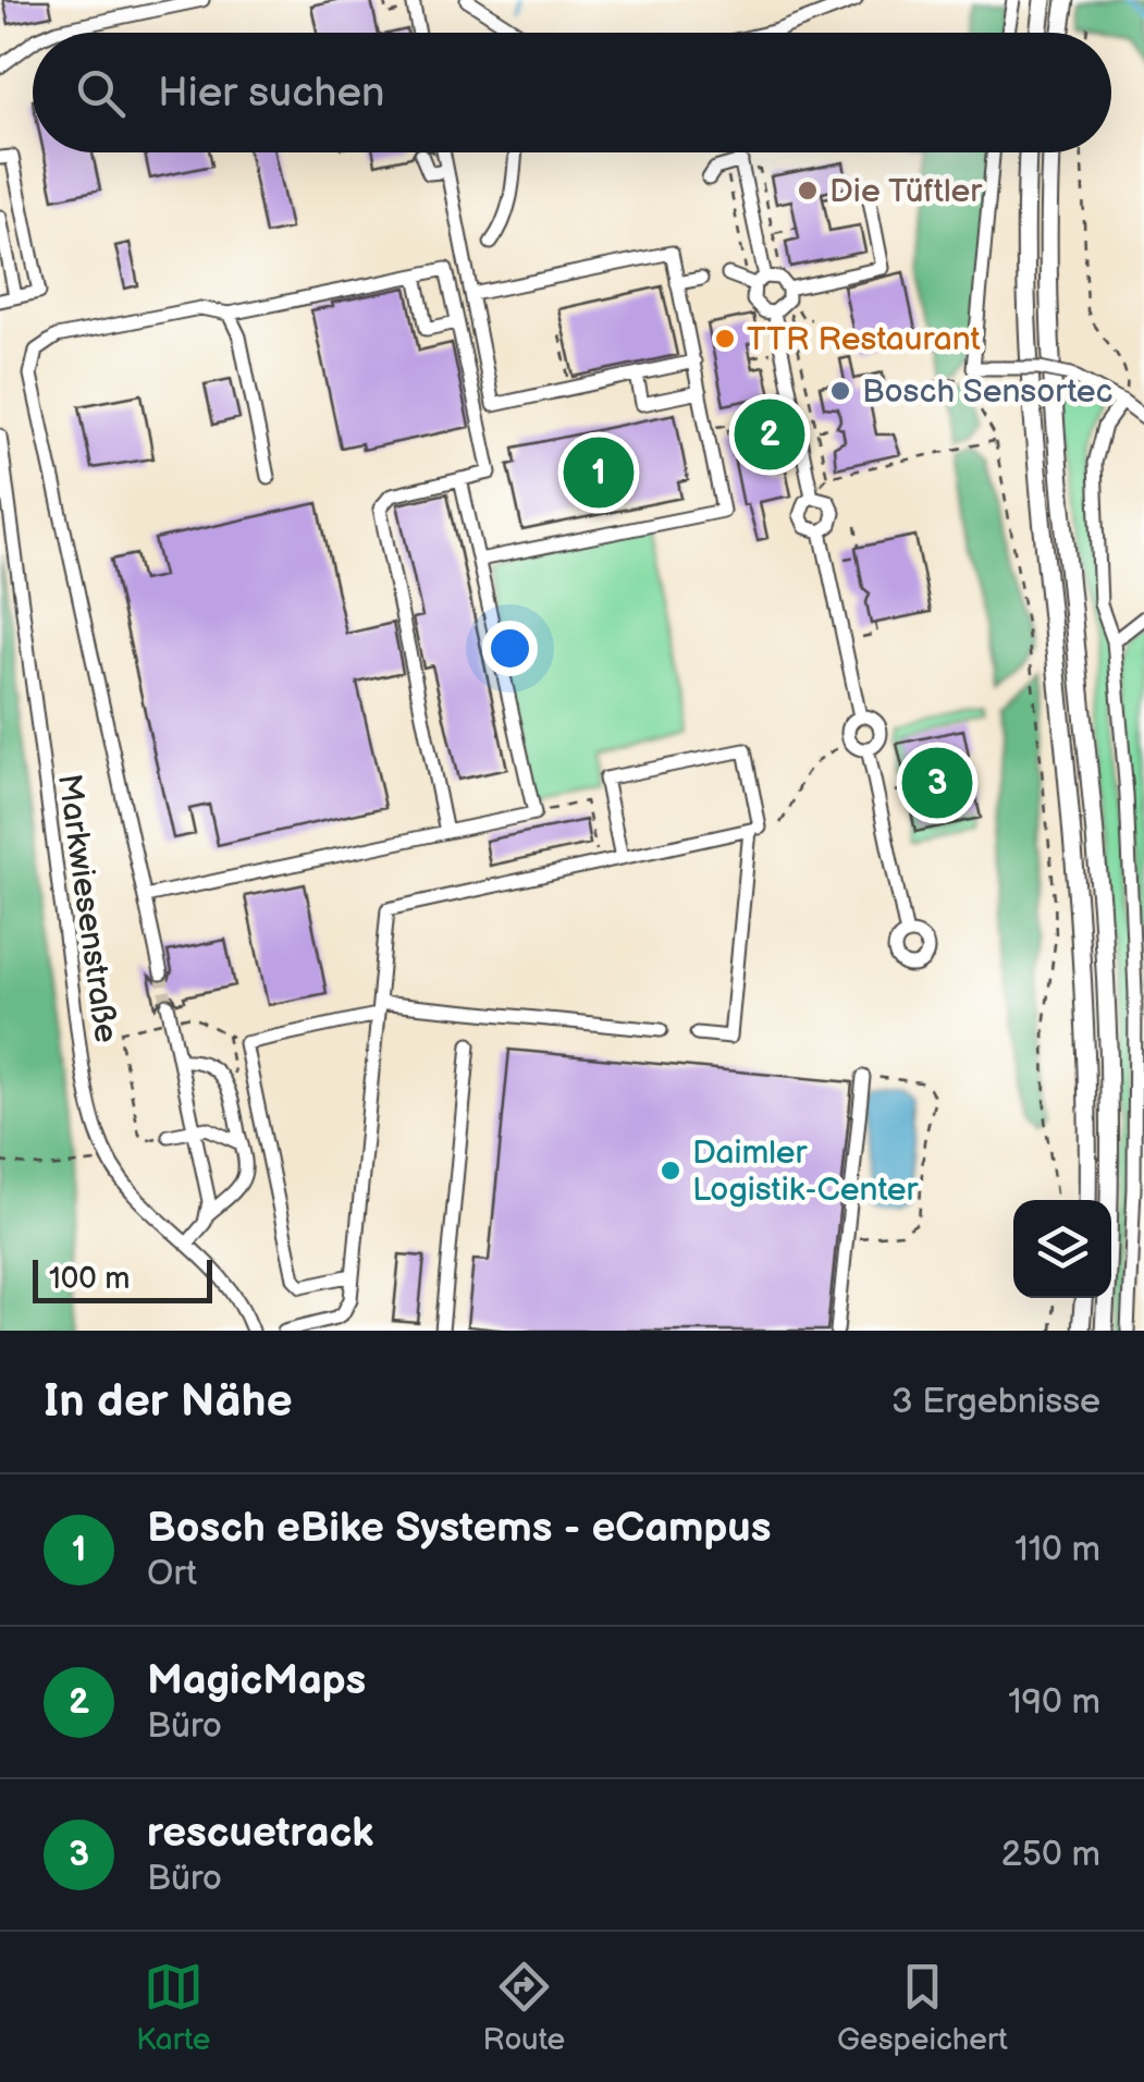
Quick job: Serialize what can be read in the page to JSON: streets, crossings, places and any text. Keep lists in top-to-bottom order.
{
  "streets": {
    "street": ["Markwiesenstraße"]
  },
  "places": [
    "Die Tüftler",
    "TTR Restaurant",
    "Bosch Sensortec",
    "Daimler Logistik-Center"
  ],
  "scale_bar": "100 m",
  "page": {
    "search": "Hier suchen",
    "pins": ["2", "1", "3"],
    "scale": "100 m",
    "heading": ["In der Nähe", "3 Ergebnisse"],
    "list": [
      {
        "mark": "1",
        "name": "Bosch eBike Systems - eCampus",
        "note": "Ort",
        "value": "110 m"
      },
      {
        "mark": "2",
        "name": "MagicMaps",
        "note": "Büro",
        "value": "190 m"
      },
      {
        "mark": "3",
        "name": "rescuetrack",
        "note": "Büro",
        "value": "250 m"
      }
    ],
    "nav": ["Karte", "Route", "Gespeichert"]
  }
}
